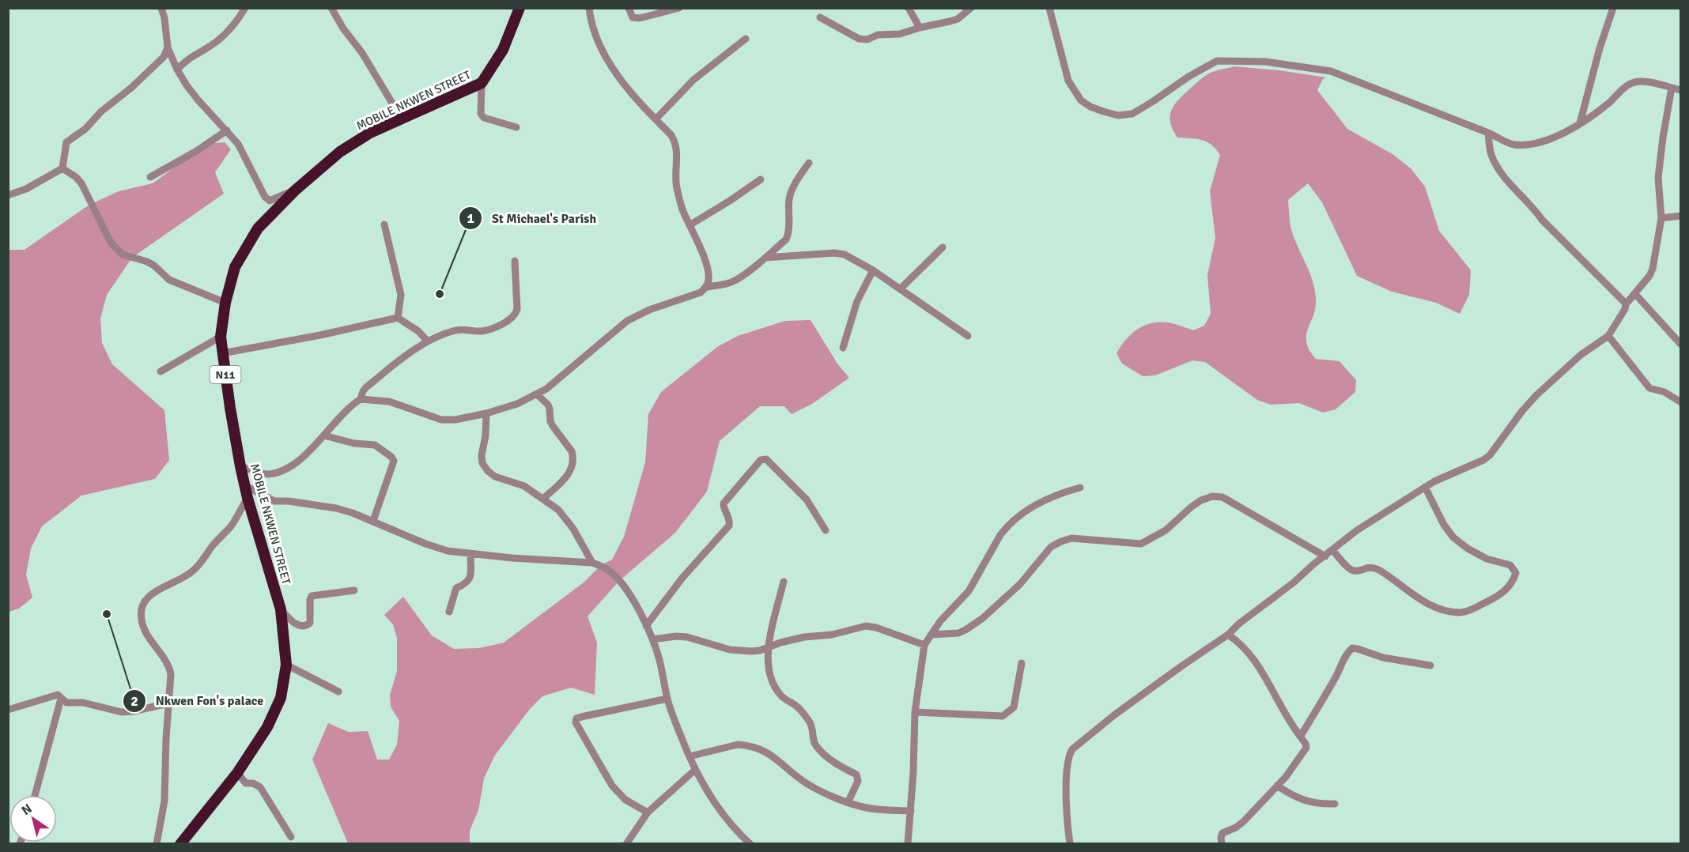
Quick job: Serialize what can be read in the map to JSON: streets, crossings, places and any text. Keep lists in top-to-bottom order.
{
  "streets": {
    "highway": ["MOBILE NKWEN STREET", "N11"]
  },
  "places": ["St Michael's Parish", "Nkwen Fon's palace"],
  "north": "top left"
}
